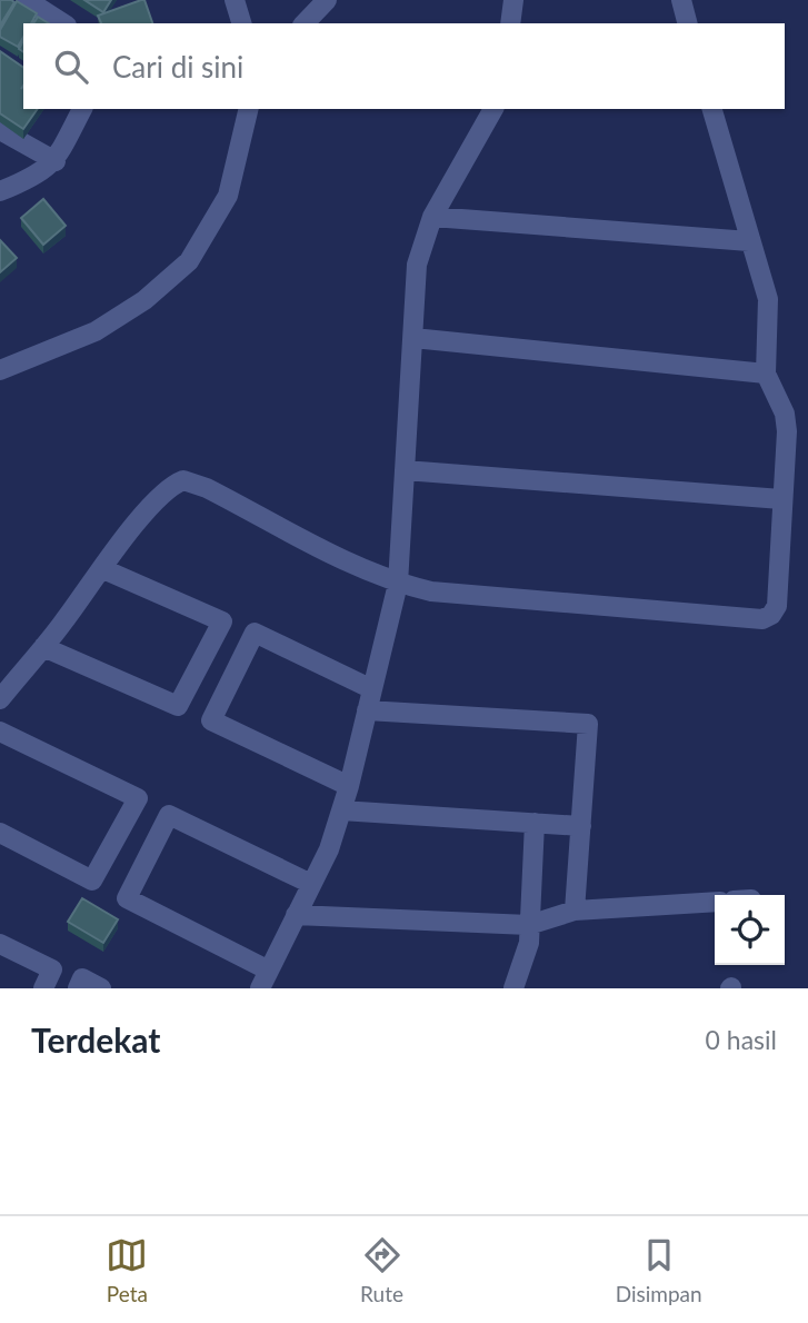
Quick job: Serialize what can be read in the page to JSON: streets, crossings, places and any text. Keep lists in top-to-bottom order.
{
  "page": {
    "search": "Cari di sini",
    "heading": ["Terdekat", "0 hasil"],
    "nav": ["Peta", "Rute", "Disimpan"]
  }
}
